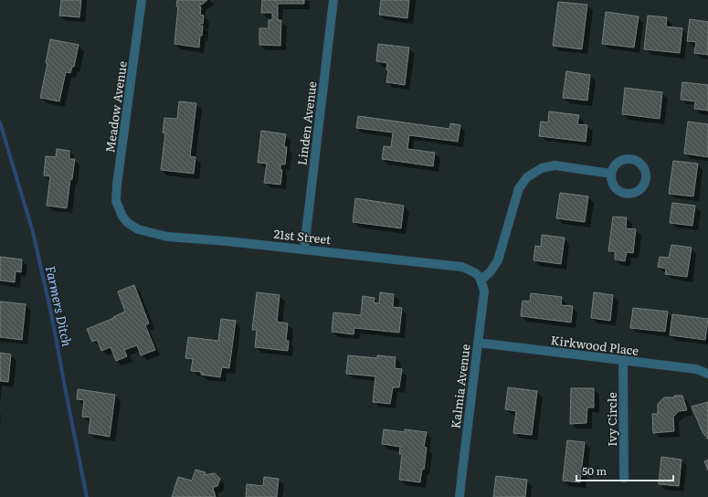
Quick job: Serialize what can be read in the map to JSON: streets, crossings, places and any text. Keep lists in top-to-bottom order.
{
  "streets": {
    "street": [
      "Meadow Avenue",
      "Linden Avenue",
      "21st Street",
      "Kirkwood Place",
      "Kalmia Avenue",
      "Ivy Circle"
    ]
  },
  "crossings": [
    ["Meadow Avenue", "21st Street"],
    ["Linden Avenue", "21st Street"],
    ["21st Street", "Kalmia Avenue"],
    ["Kirkwood Place", "Kalmia Avenue"],
    ["Kirkwood Place", "Ivy Circle"]
  ],
  "water": ["Farmers Ditch"],
  "scale_bar": "50 m"
}
